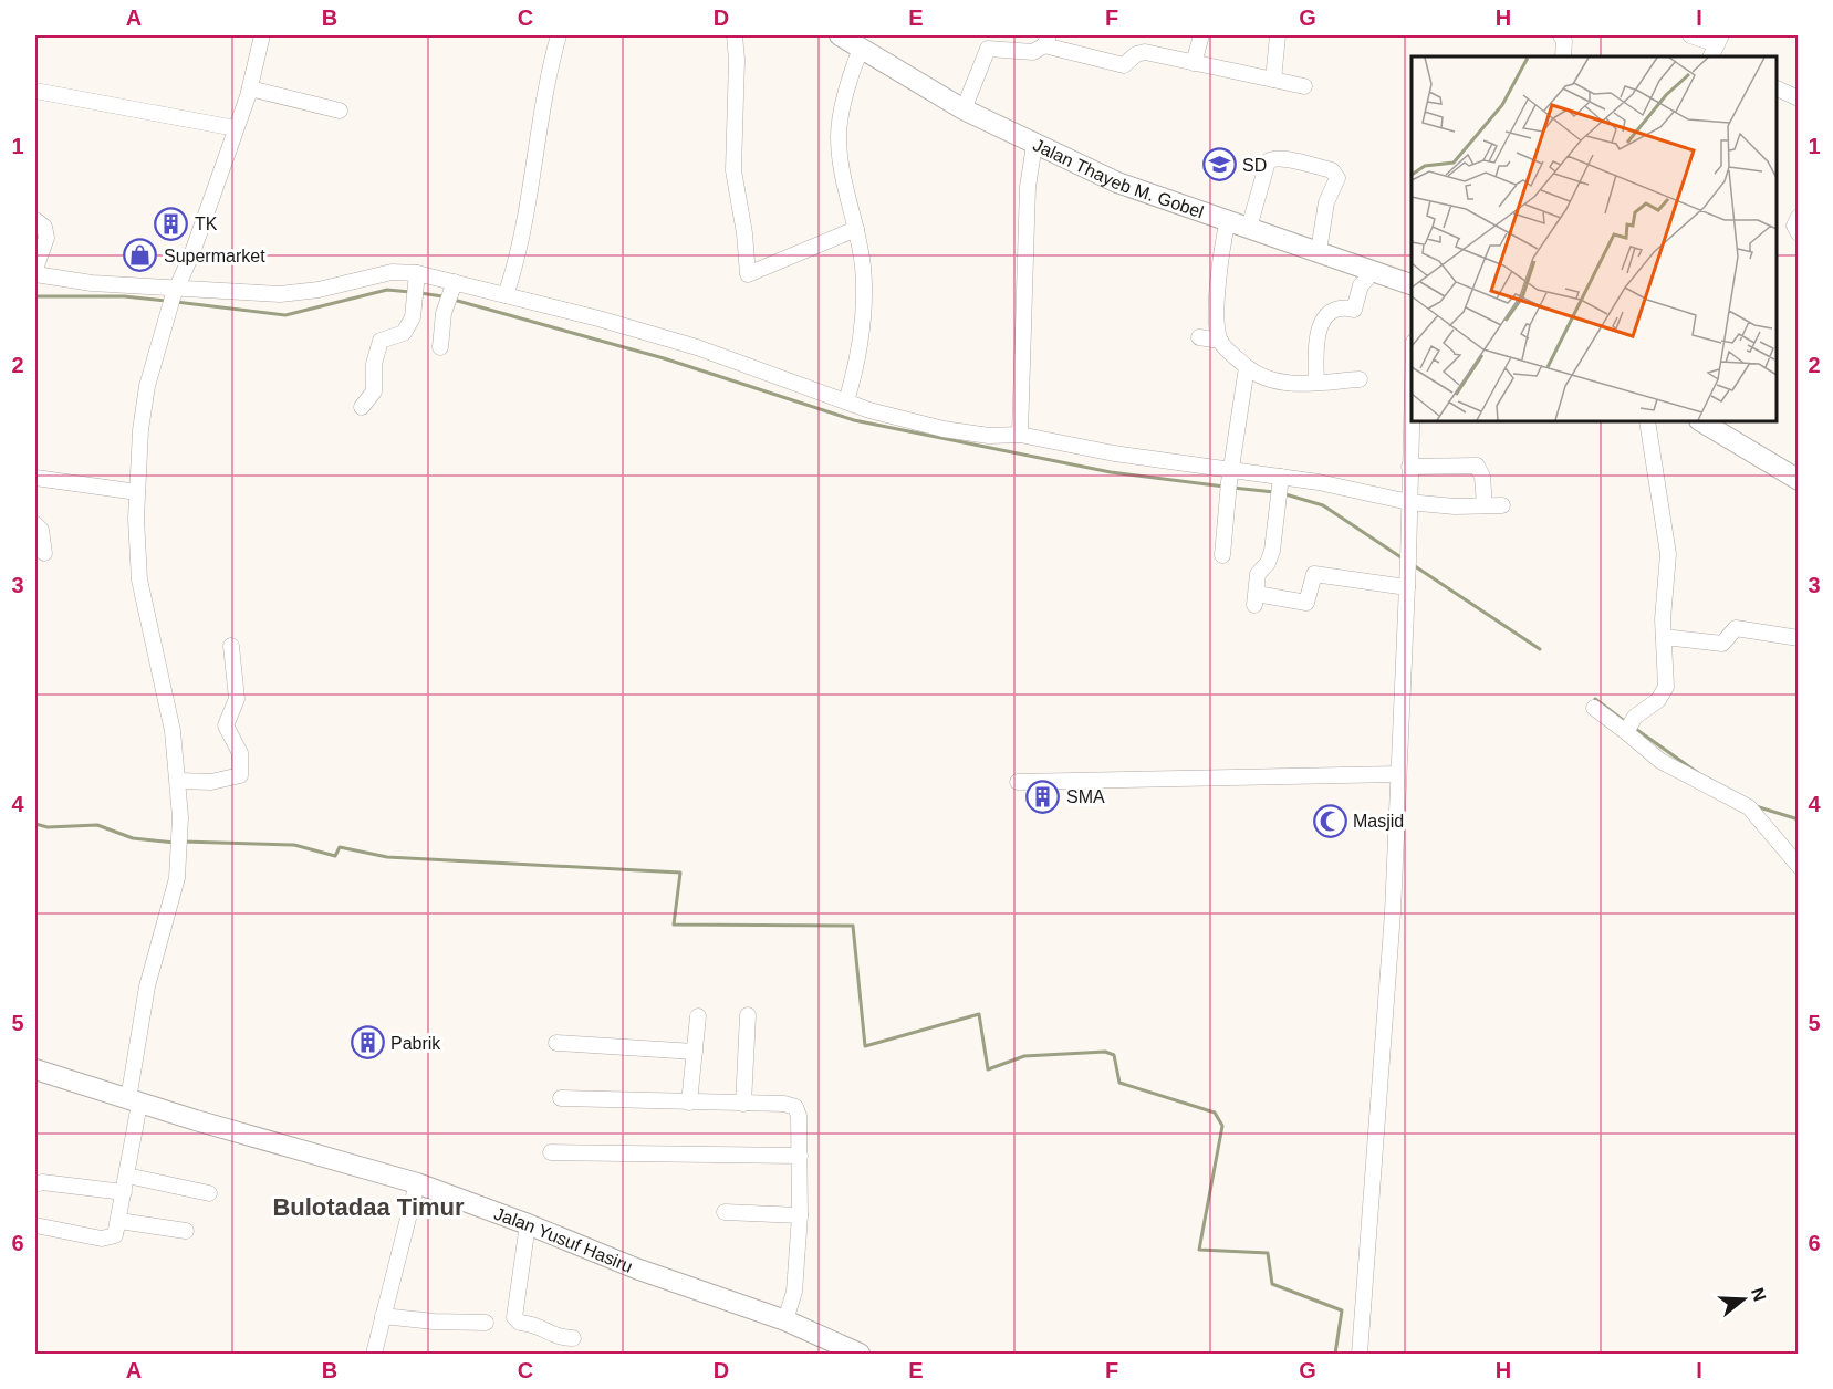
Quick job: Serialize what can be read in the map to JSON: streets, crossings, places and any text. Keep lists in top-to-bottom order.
{
  "streets": {
    "main road": ["Jalan Thayeb M. Gobel", "Jalan Yusuf Hasiru"]
  },
  "districts": ["Bulotadaa Timur"],
  "places": {
    "school or university": ["SD"],
    "building": ["TK", "SMA", "Pabrik"],
    "shop": ["Supermarket"],
    "mosque": ["Masjid"]
  },
  "north": "right",
  "grid": {
    "columns": [
      "A",
      "B",
      "C",
      "D",
      "E",
      "F",
      "G",
      "H",
      "I"
    ],
    "rows": [
      "1",
      "2",
      "3",
      "4",
      "5",
      "6"
    ]
  }
}
